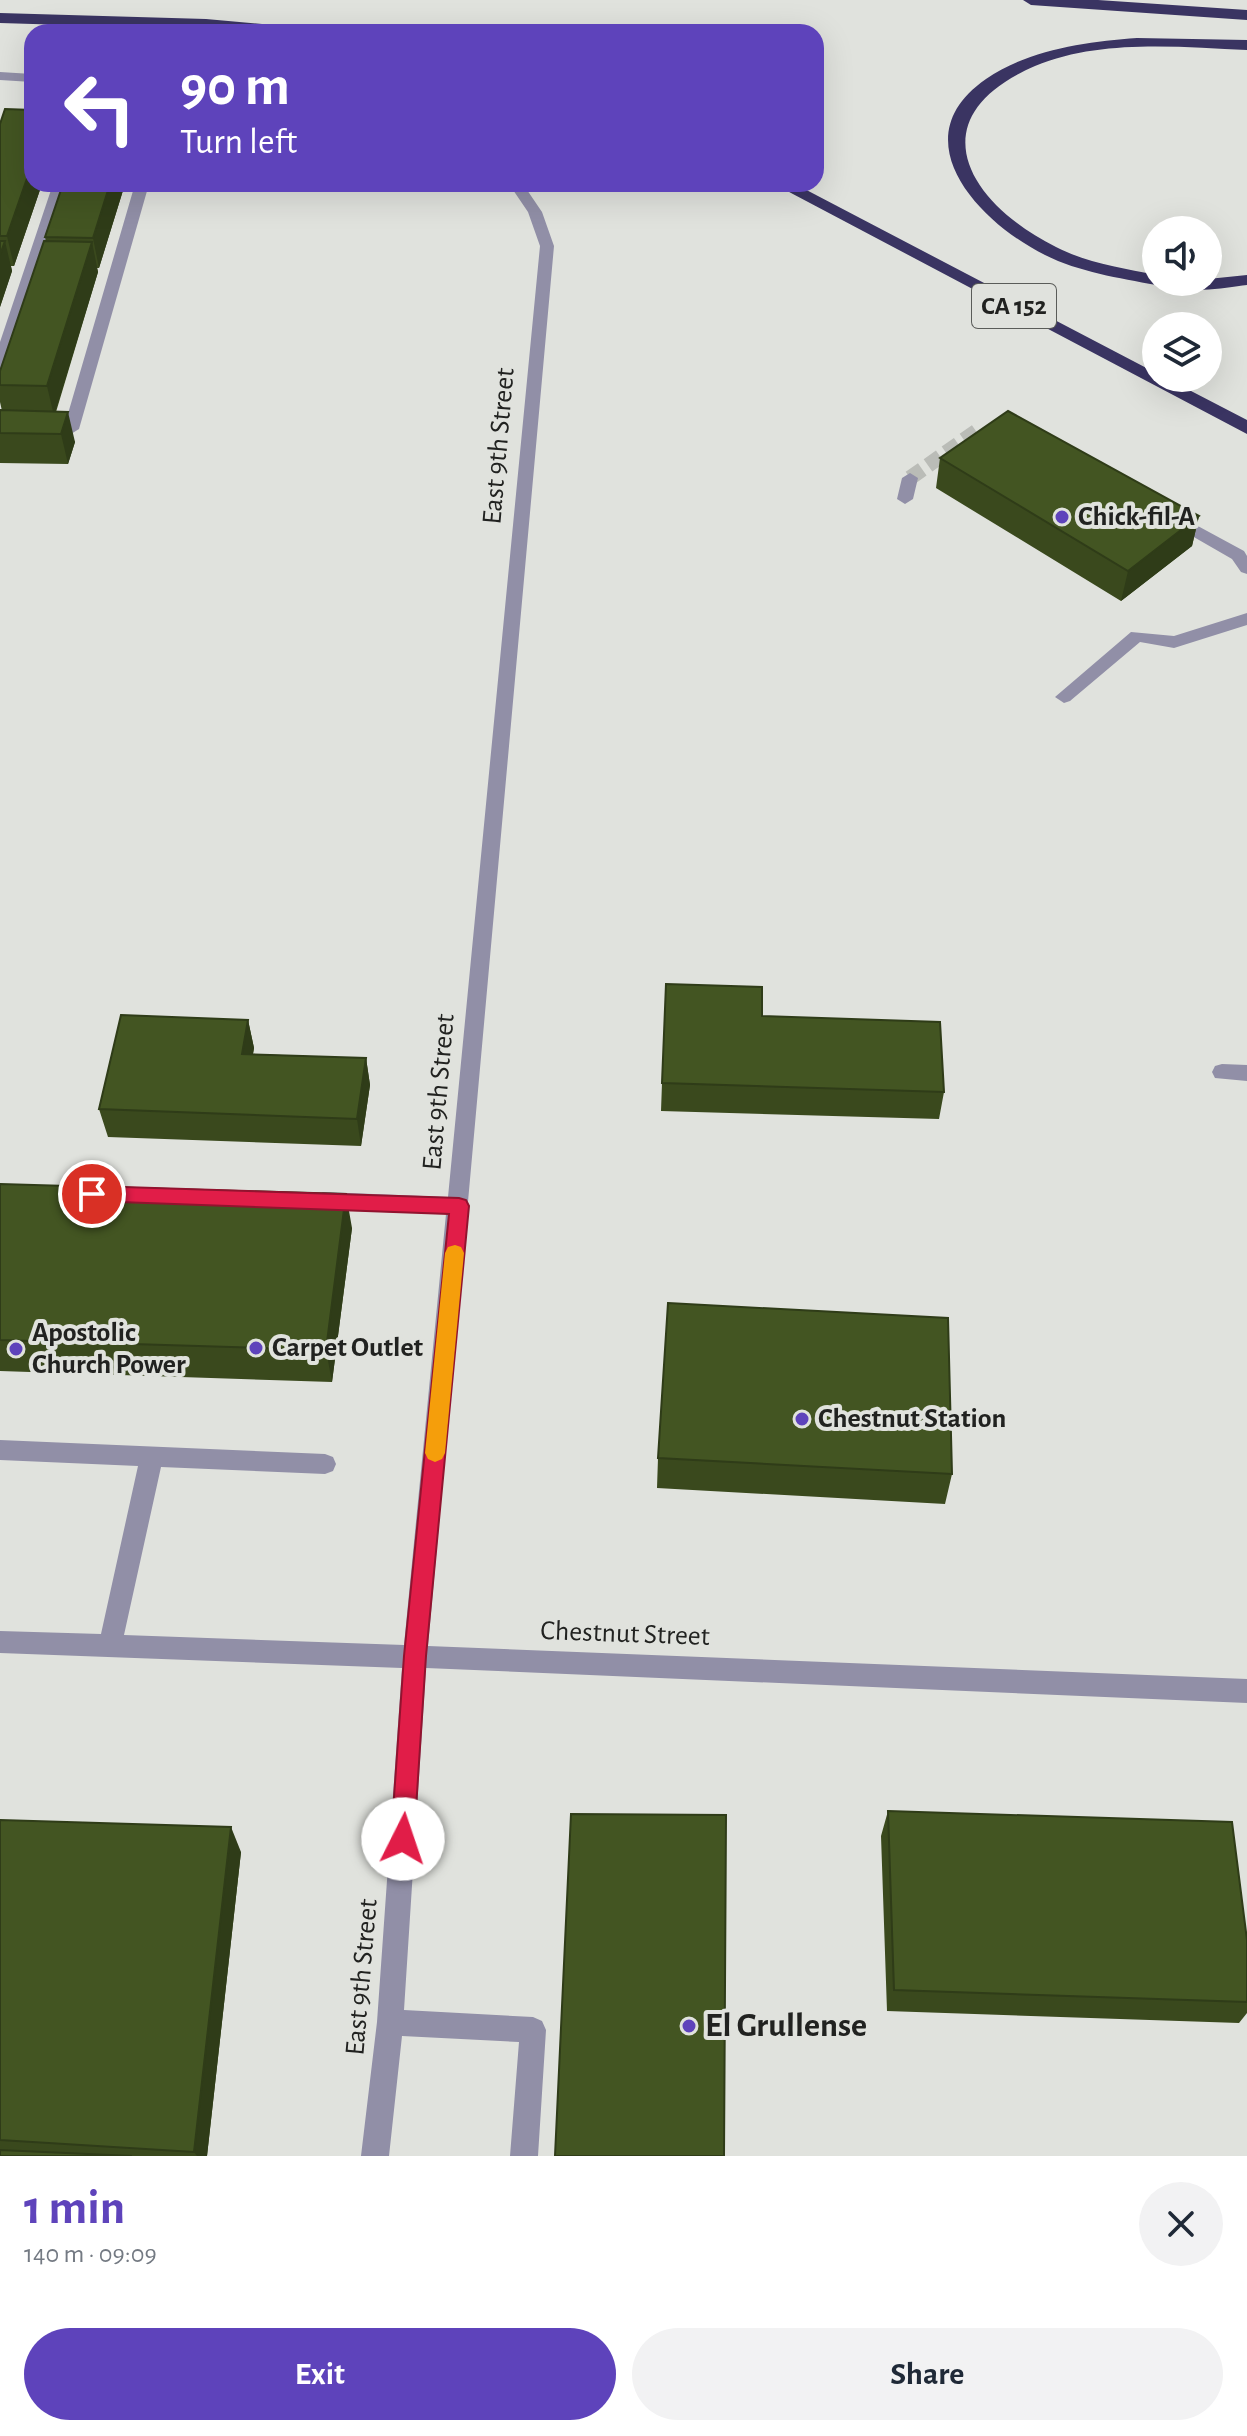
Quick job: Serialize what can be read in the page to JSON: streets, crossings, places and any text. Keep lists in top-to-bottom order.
{
  "streets": {
    "highway": ["CA 152"],
    "street": ["East 9th Street", "Chestnut Street"]
  },
  "crossings": [
    ["East 9th Street", "Chestnut Street"]
  ],
  "places": [
    "Chick-fil-A",
    "Carpet Outlet",
    "Apostolic Church Power",
    "Chestnut Station",
    "El Grullense"
  ],
  "page": {
    "turn": ["90 m", "Turn left"],
    "heading": ["1 min", "140 m · 09:09"],
    "buttons": ["Exit", "Share"]
  }
}
